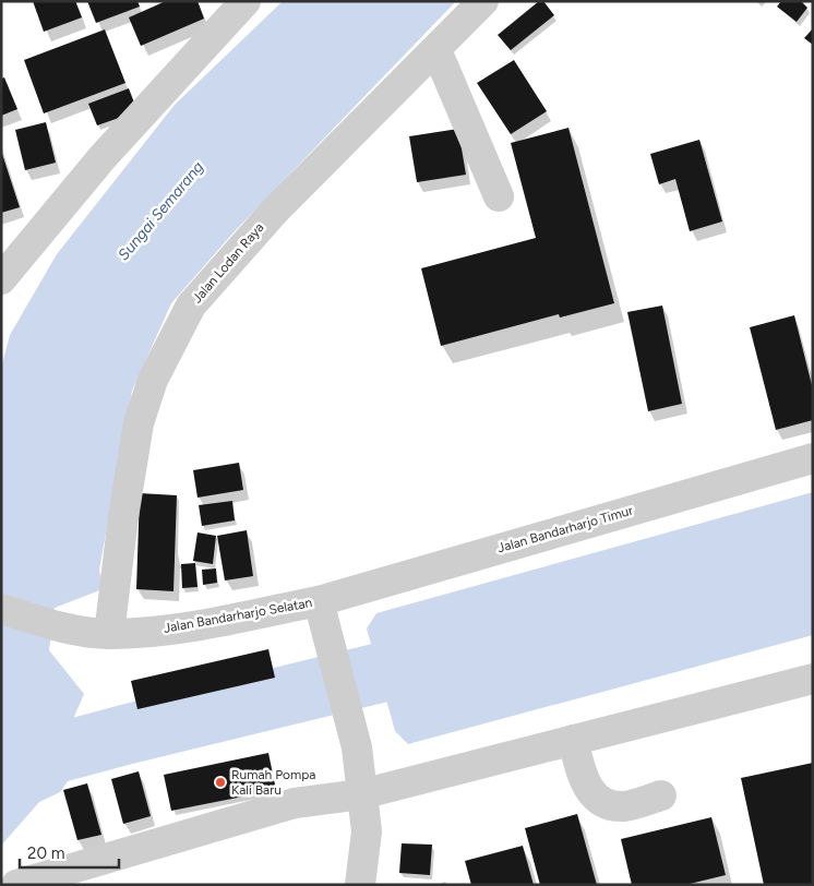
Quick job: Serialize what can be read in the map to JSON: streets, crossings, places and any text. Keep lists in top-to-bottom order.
{
  "streets": {
    "street": ["Jalan Lodan Raya", "Jalan Bandarharjo Timur", "Jalan Bandarharjo Selatan"]
  },
  "crossings": [
    ["Jalan Lodan Raya", "Jalan Bandarharjo Selatan"],
    ["Jalan Bandarharjo Timur", "Jalan Bandarharjo Selatan"]
  ],
  "water": ["Sungai Semarang"],
  "places": ["Rumah Pompa Kali Baru"],
  "scale_bar": "20 m"
}
